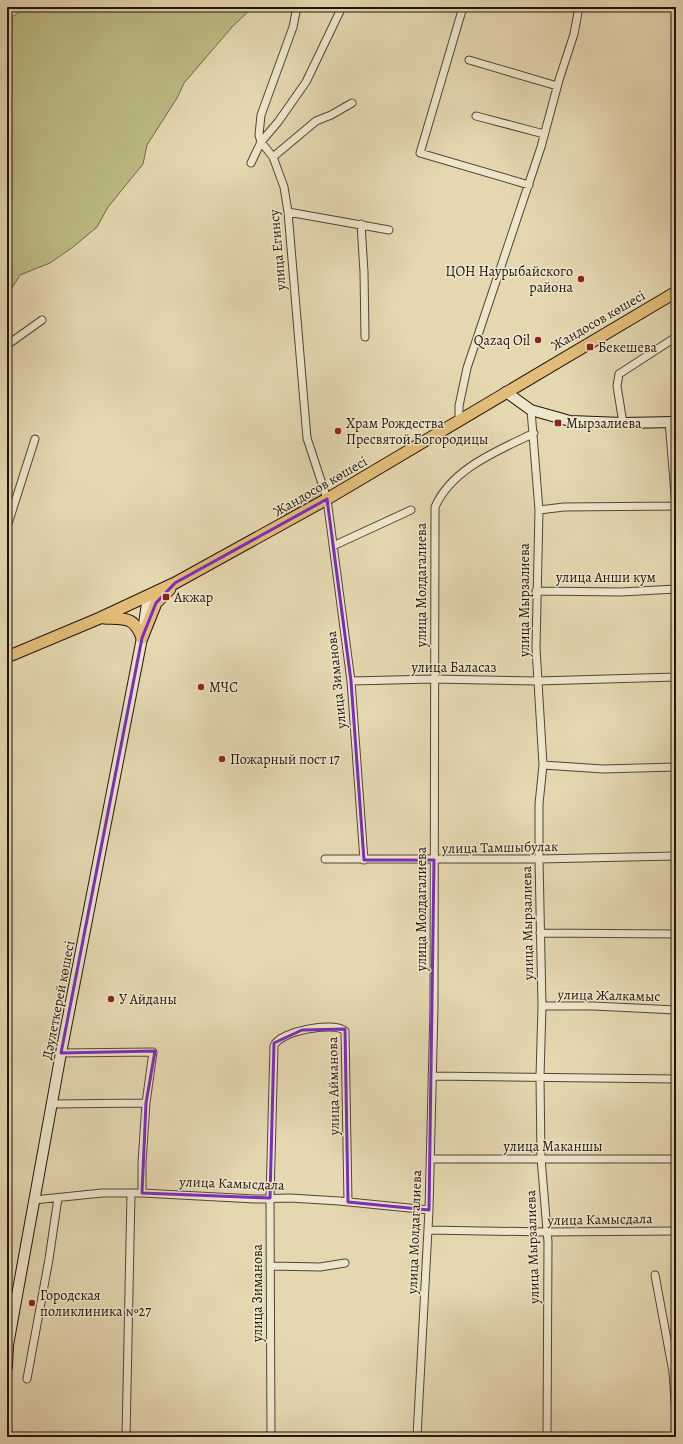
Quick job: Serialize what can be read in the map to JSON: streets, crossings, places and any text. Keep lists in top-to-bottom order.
{
  "streets": {
    "main road": ["Жандосов көшесі", "Дәулеткерей көшесі"],
    "street": [
      "улица Егинсу",
      "улица Анши кум",
      "улица Молдагалиева",
      "улица Мырзалиева",
      "улица Баласаз",
      "улица Зиманова",
      "улица Тамшыбулак",
      "улица Жалкамыс",
      "улица Айманова",
      "улица Маканшы",
      "улица Камысдала"
    ]
  },
  "crossings": [
    ["улица Егинсу", "Жандосов көшесі"],
    ["улица Егинсу", "улица Зиманова"],
    ["Жандосов көшесі", "улица Зиманова"],
    ["Жандосов көшесі", "Дәулеткерей көшесі"],
    ["улица Анши кум", "улица Мырзалиева"],
    ["улица Молдагалиева", "улица Мырзалиева"],
    ["улица Молдагалиева", "улица Баласаз"],
    ["улица Молдагалиева", "улица Тамшыбулак"],
    ["улица Молдагалиева", "улица Маканшы"],
    ["улица Молдагалиева", "улица Камысдала"],
    ["улица Мырзалиева", "улица Баласаз"],
    ["улица Мырзалиева", "улица Тамшыбулак"],
    ["улица Мырзалиева", "улица Жалкамыс"],
    ["улица Мырзалиева", "улица Маканшы"],
    ["улица Мырзалиева", "улица Камысдала"],
    ["улица Баласаз", "улица Зиманова"],
    ["улица Зиманова", "улица Тамшыбулак"],
    ["улица Зиманова", "улица Айманова"],
    ["улица Зиманова", "улица Камысдала"],
    ["Дәулеткерей көшесі", "улица Камысдала"],
    ["улица Айманова", "улица Камысдала"]
  ],
  "places": {
    "other": [
      "ЦОН Наурыбайского района",
      "Qazaq Oil",
      "Храм Рождества Пресвятой Богородицы",
      "МЧС",
      "Пожарный пост 17",
      "У Айданы",
      "Городская поликлиника №27"
    ],
    "transit": ["Бекешева", "Мырзалиева", "Акжар"]
  }
}
